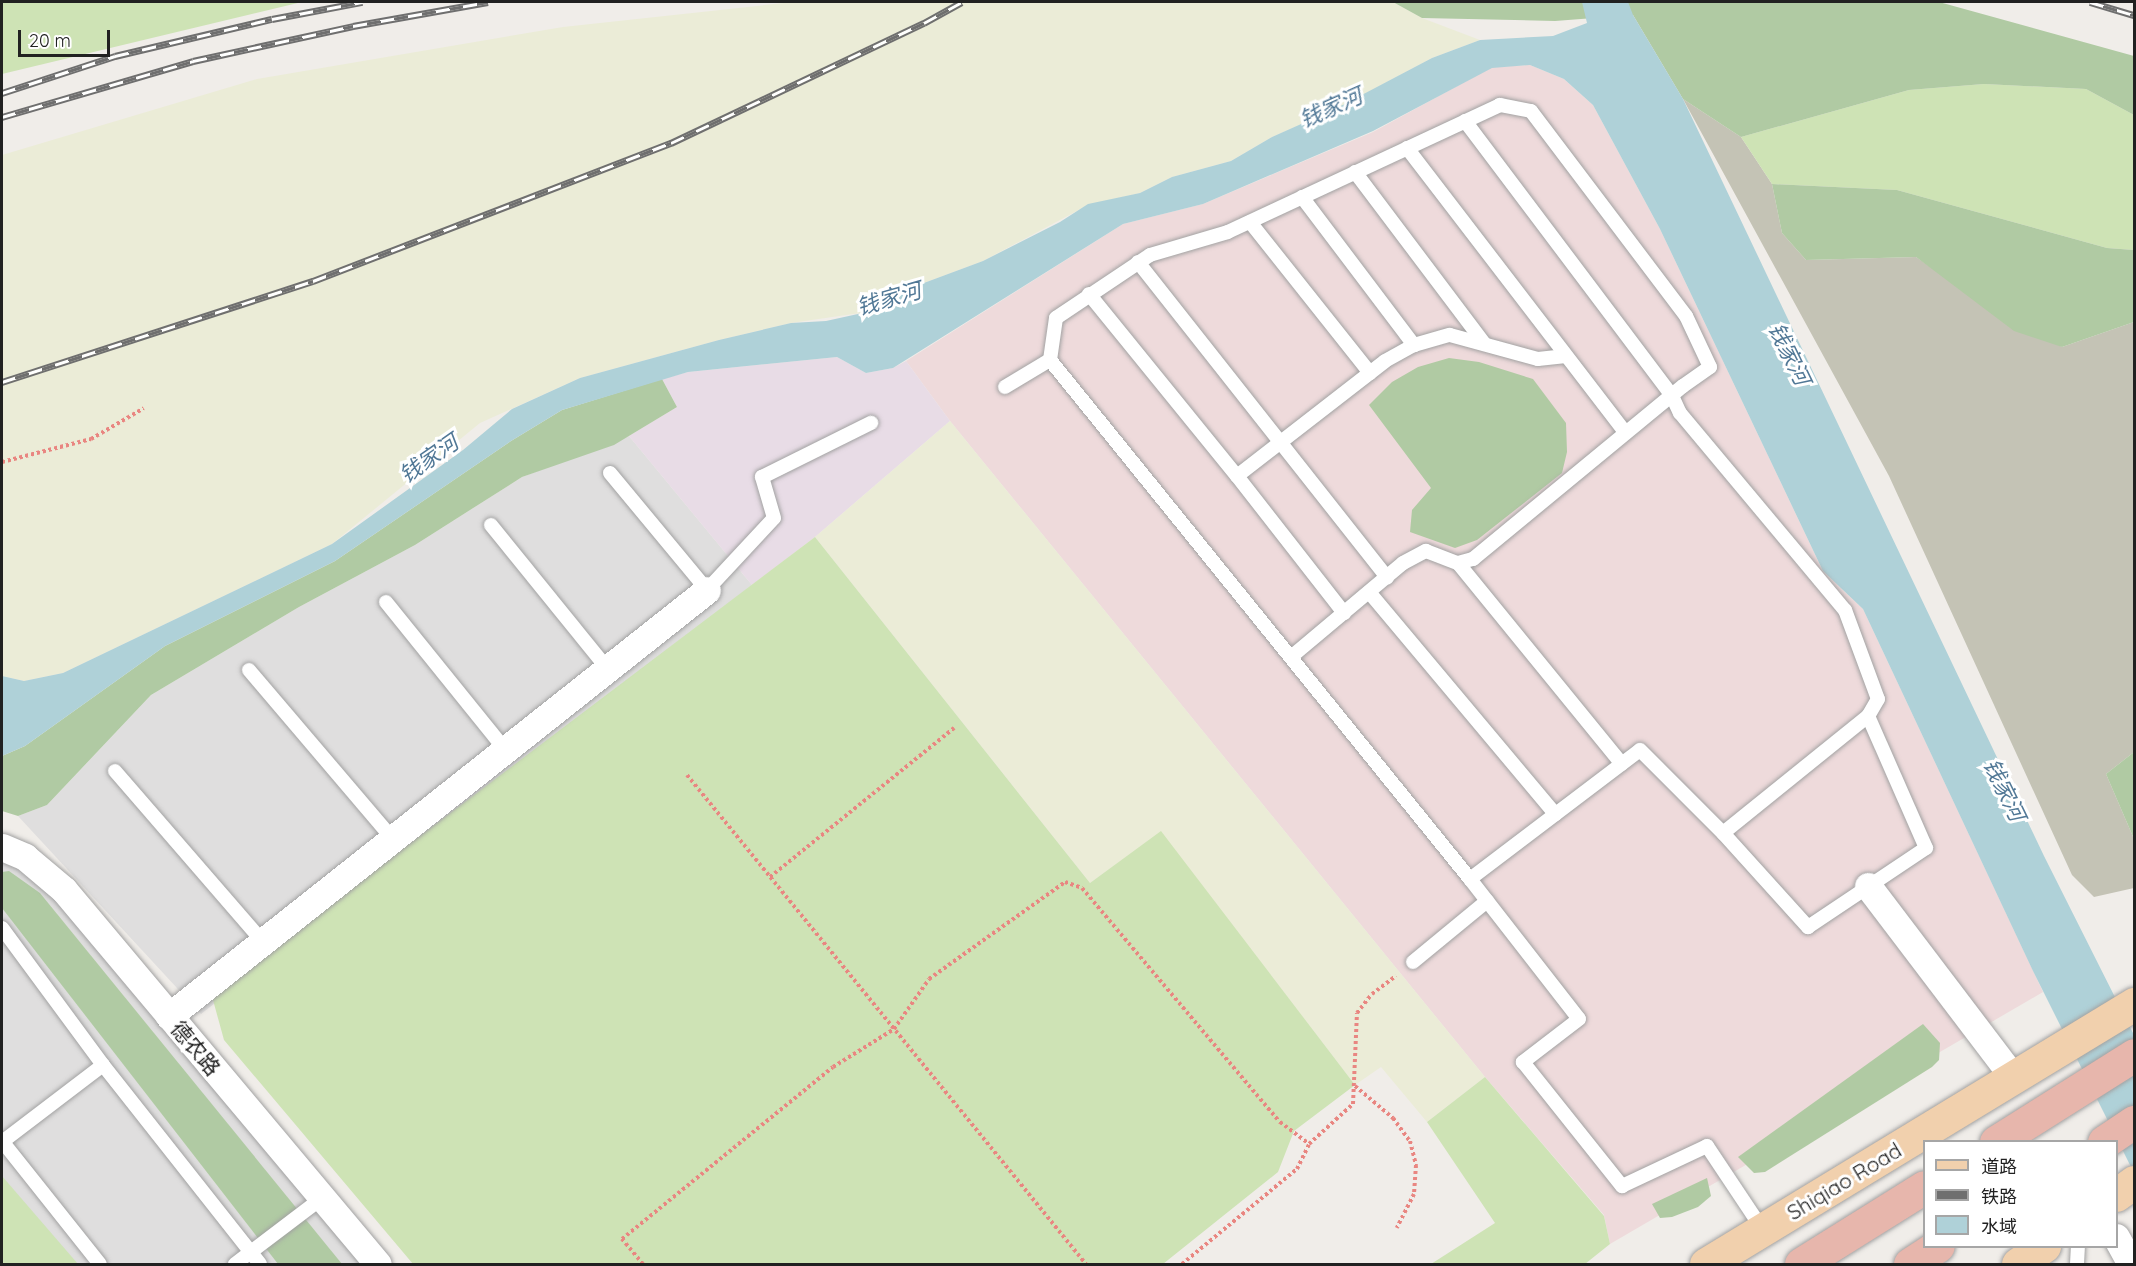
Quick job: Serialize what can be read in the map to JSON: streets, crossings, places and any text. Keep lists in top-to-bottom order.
{
  "streets": {
    "main road": ["Shiqiao Road"],
    "street": ["德农路"]
  },
  "water": ["钱家河"],
  "legend": ["道路", "铁路", "水域"],
  "scale_bar": "20 m"
}
